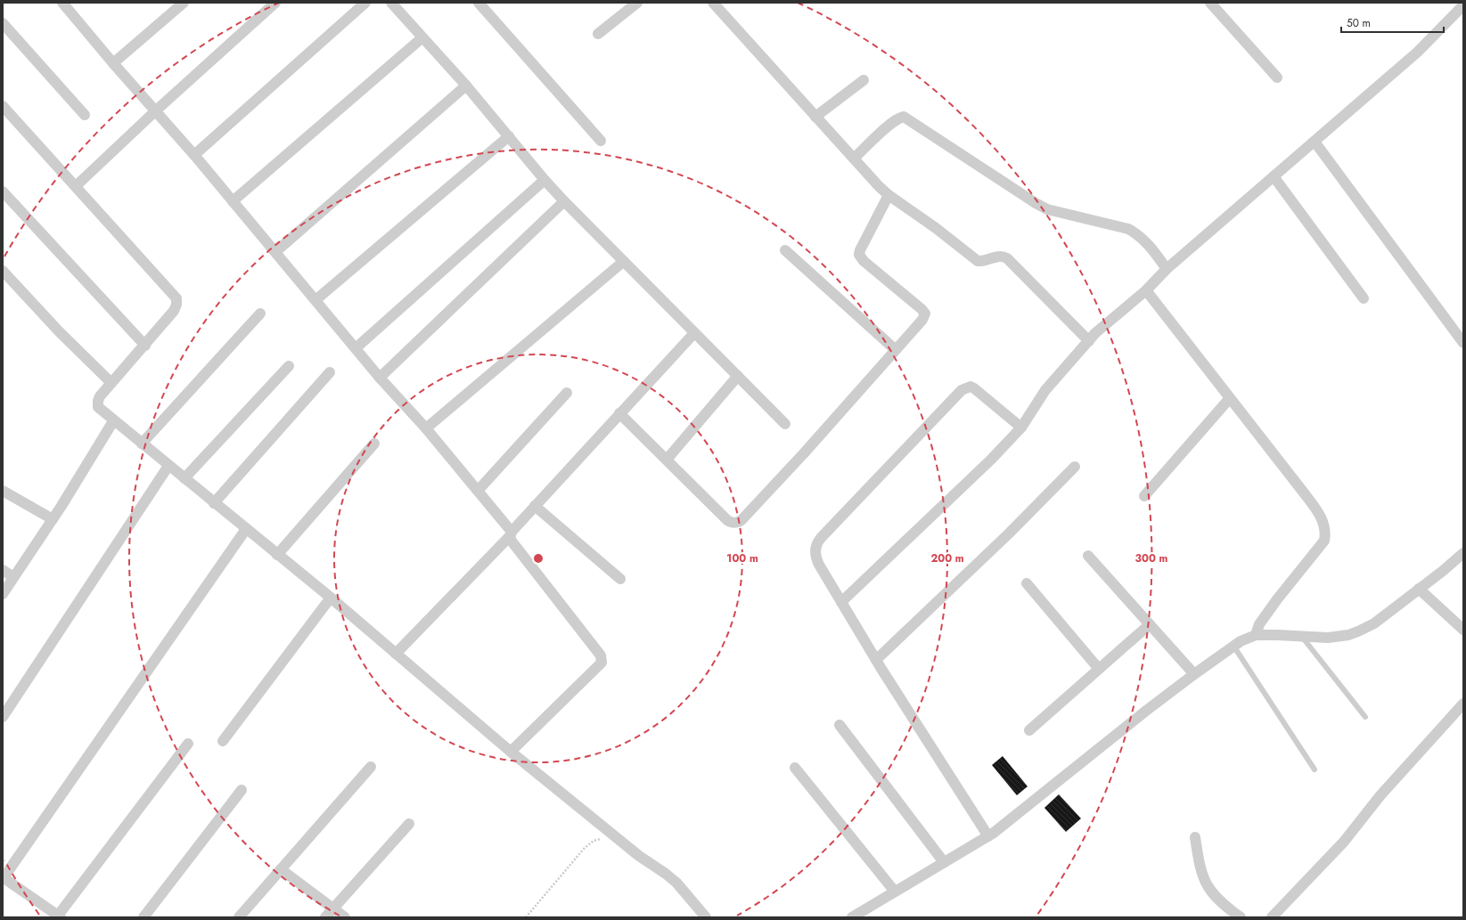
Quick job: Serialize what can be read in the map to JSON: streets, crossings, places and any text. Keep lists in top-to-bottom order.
{
  "scale_bar": "50 m",
  "rings": ["100 m", "200 m", "300 m"]
}
